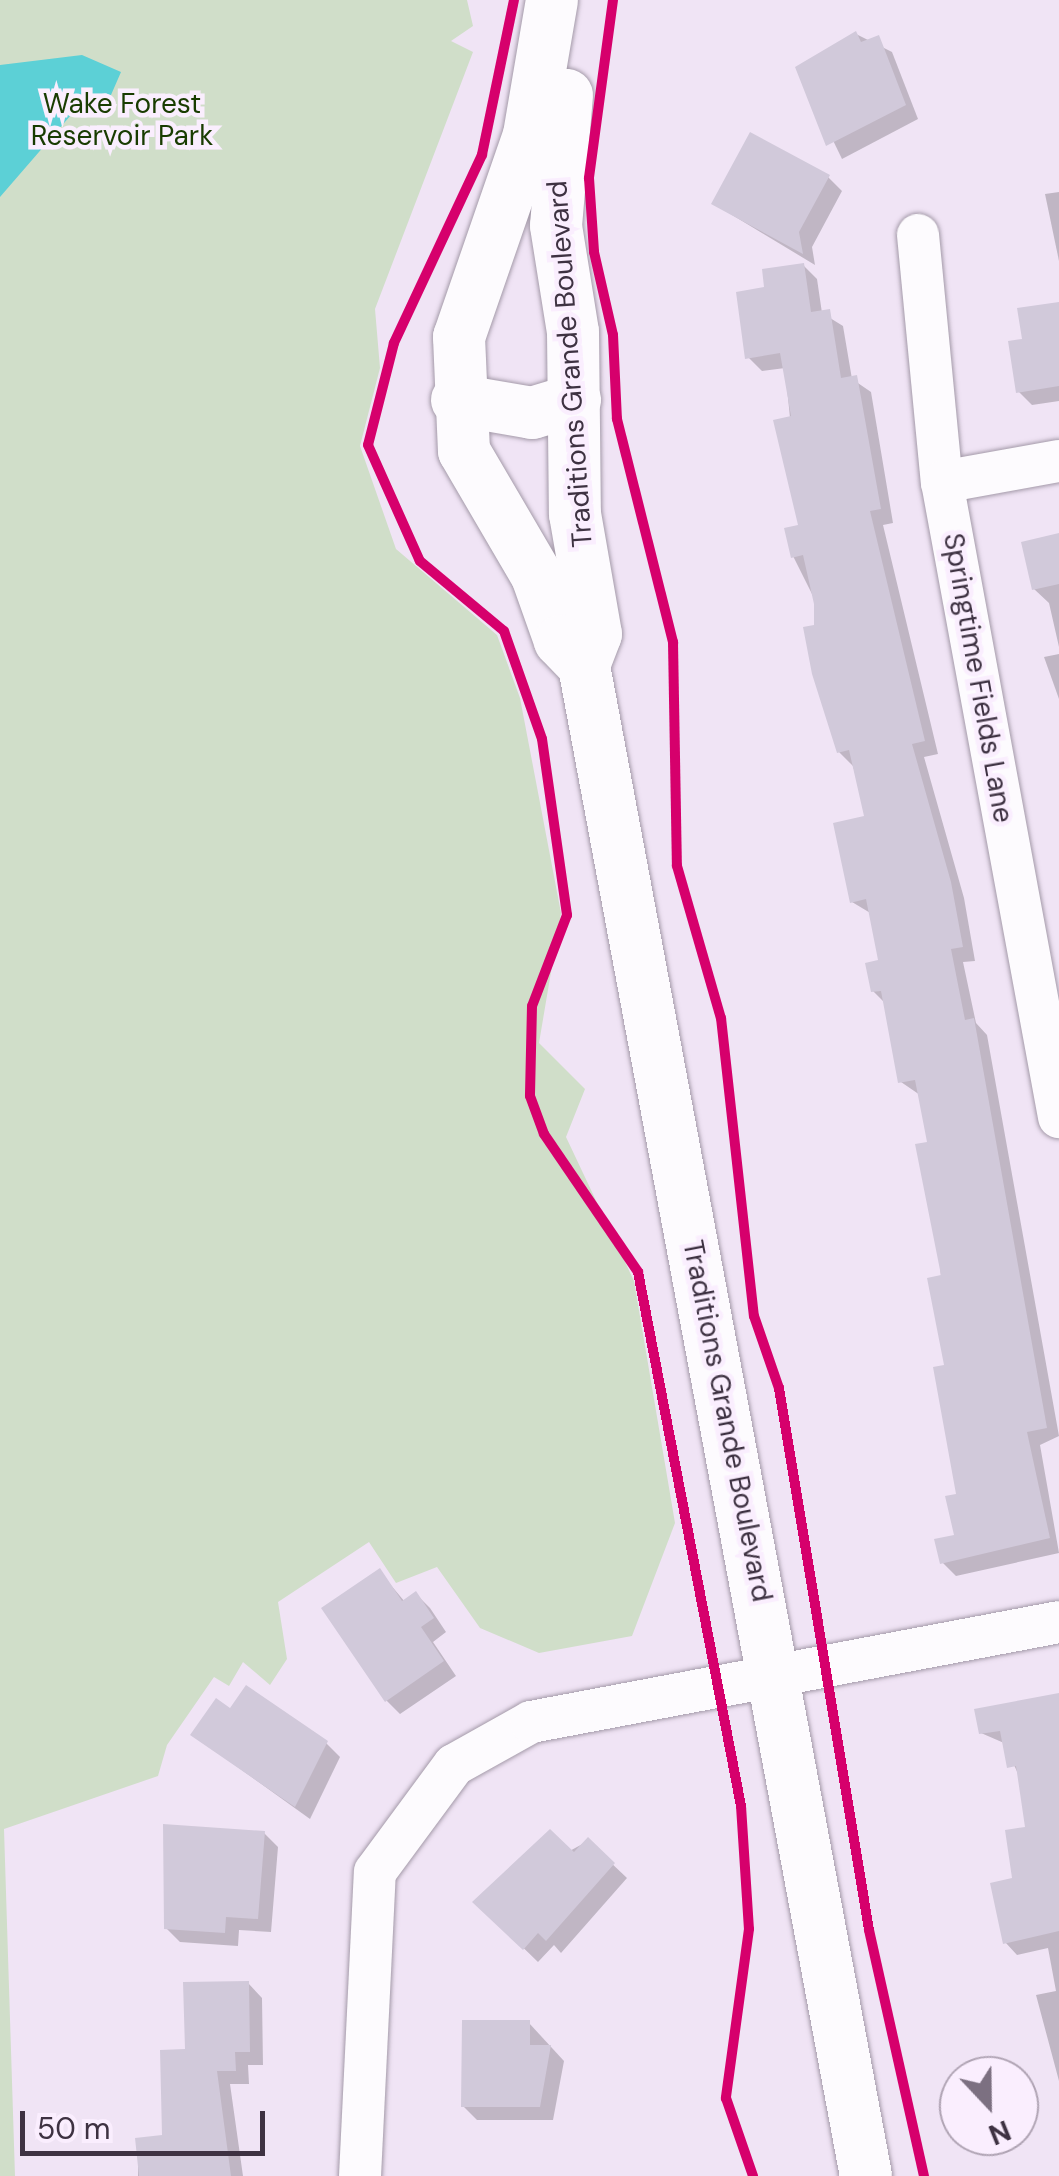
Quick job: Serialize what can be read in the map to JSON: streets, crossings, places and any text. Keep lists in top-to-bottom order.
{
  "streets": {
    "main road": ["Traditions Grande Boulevard"],
    "street": ["Springtime Fields Lane"]
  },
  "parks": ["Wake Forest Reservoir Park"],
  "scale_bar": "50 m",
  "north": "bottom"
}
